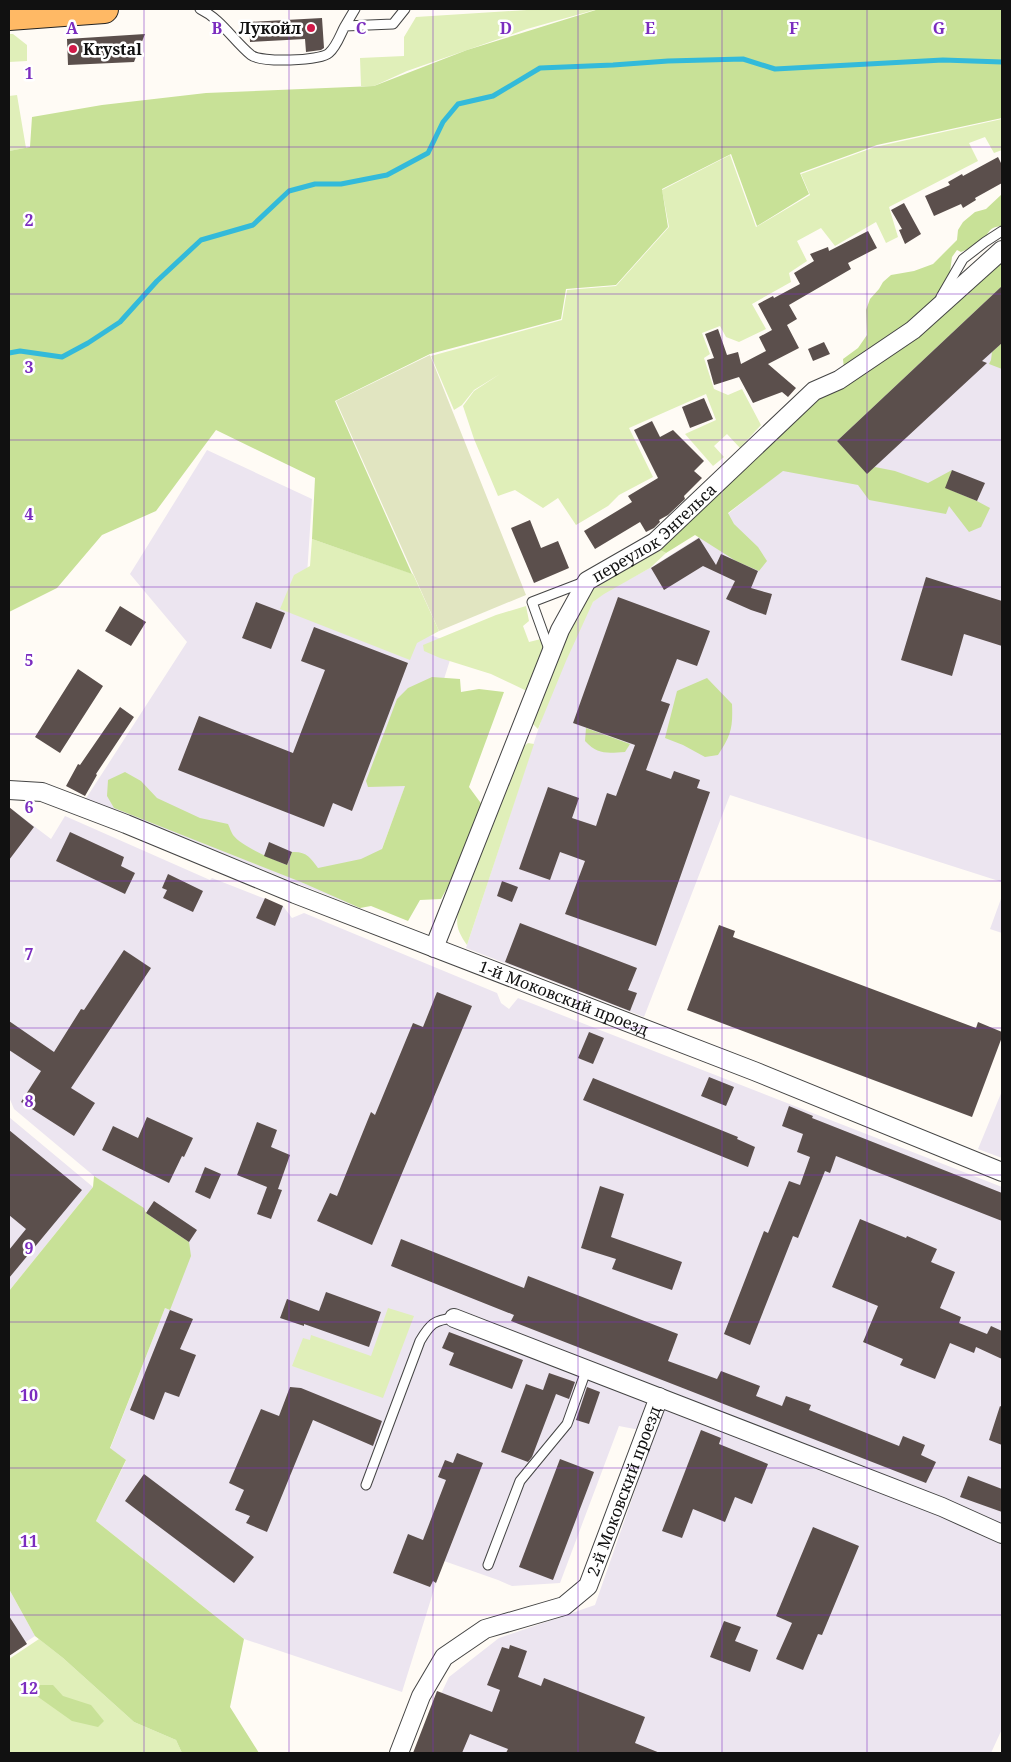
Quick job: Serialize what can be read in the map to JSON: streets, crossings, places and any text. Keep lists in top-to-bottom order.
{
  "streets": {
    "street": ["переулок Энгельса", "1-й Моковский проезд", "2-й Моковский проезд"]
  },
  "crossings": [
    ["переулок Энгельса", "1-й Моковский проезд"]
  ],
  "places": ["Лукойл", "Krystal"],
  "grid": {
    "columns": [
      "A",
      "B",
      "C",
      "D",
      "E",
      "F",
      "G"
    ],
    "rows": [
      "1",
      "2",
      "3",
      "4",
      "5",
      "6",
      "7",
      "8",
      "9",
      "10",
      "11",
      "12"
    ]
  }
}
